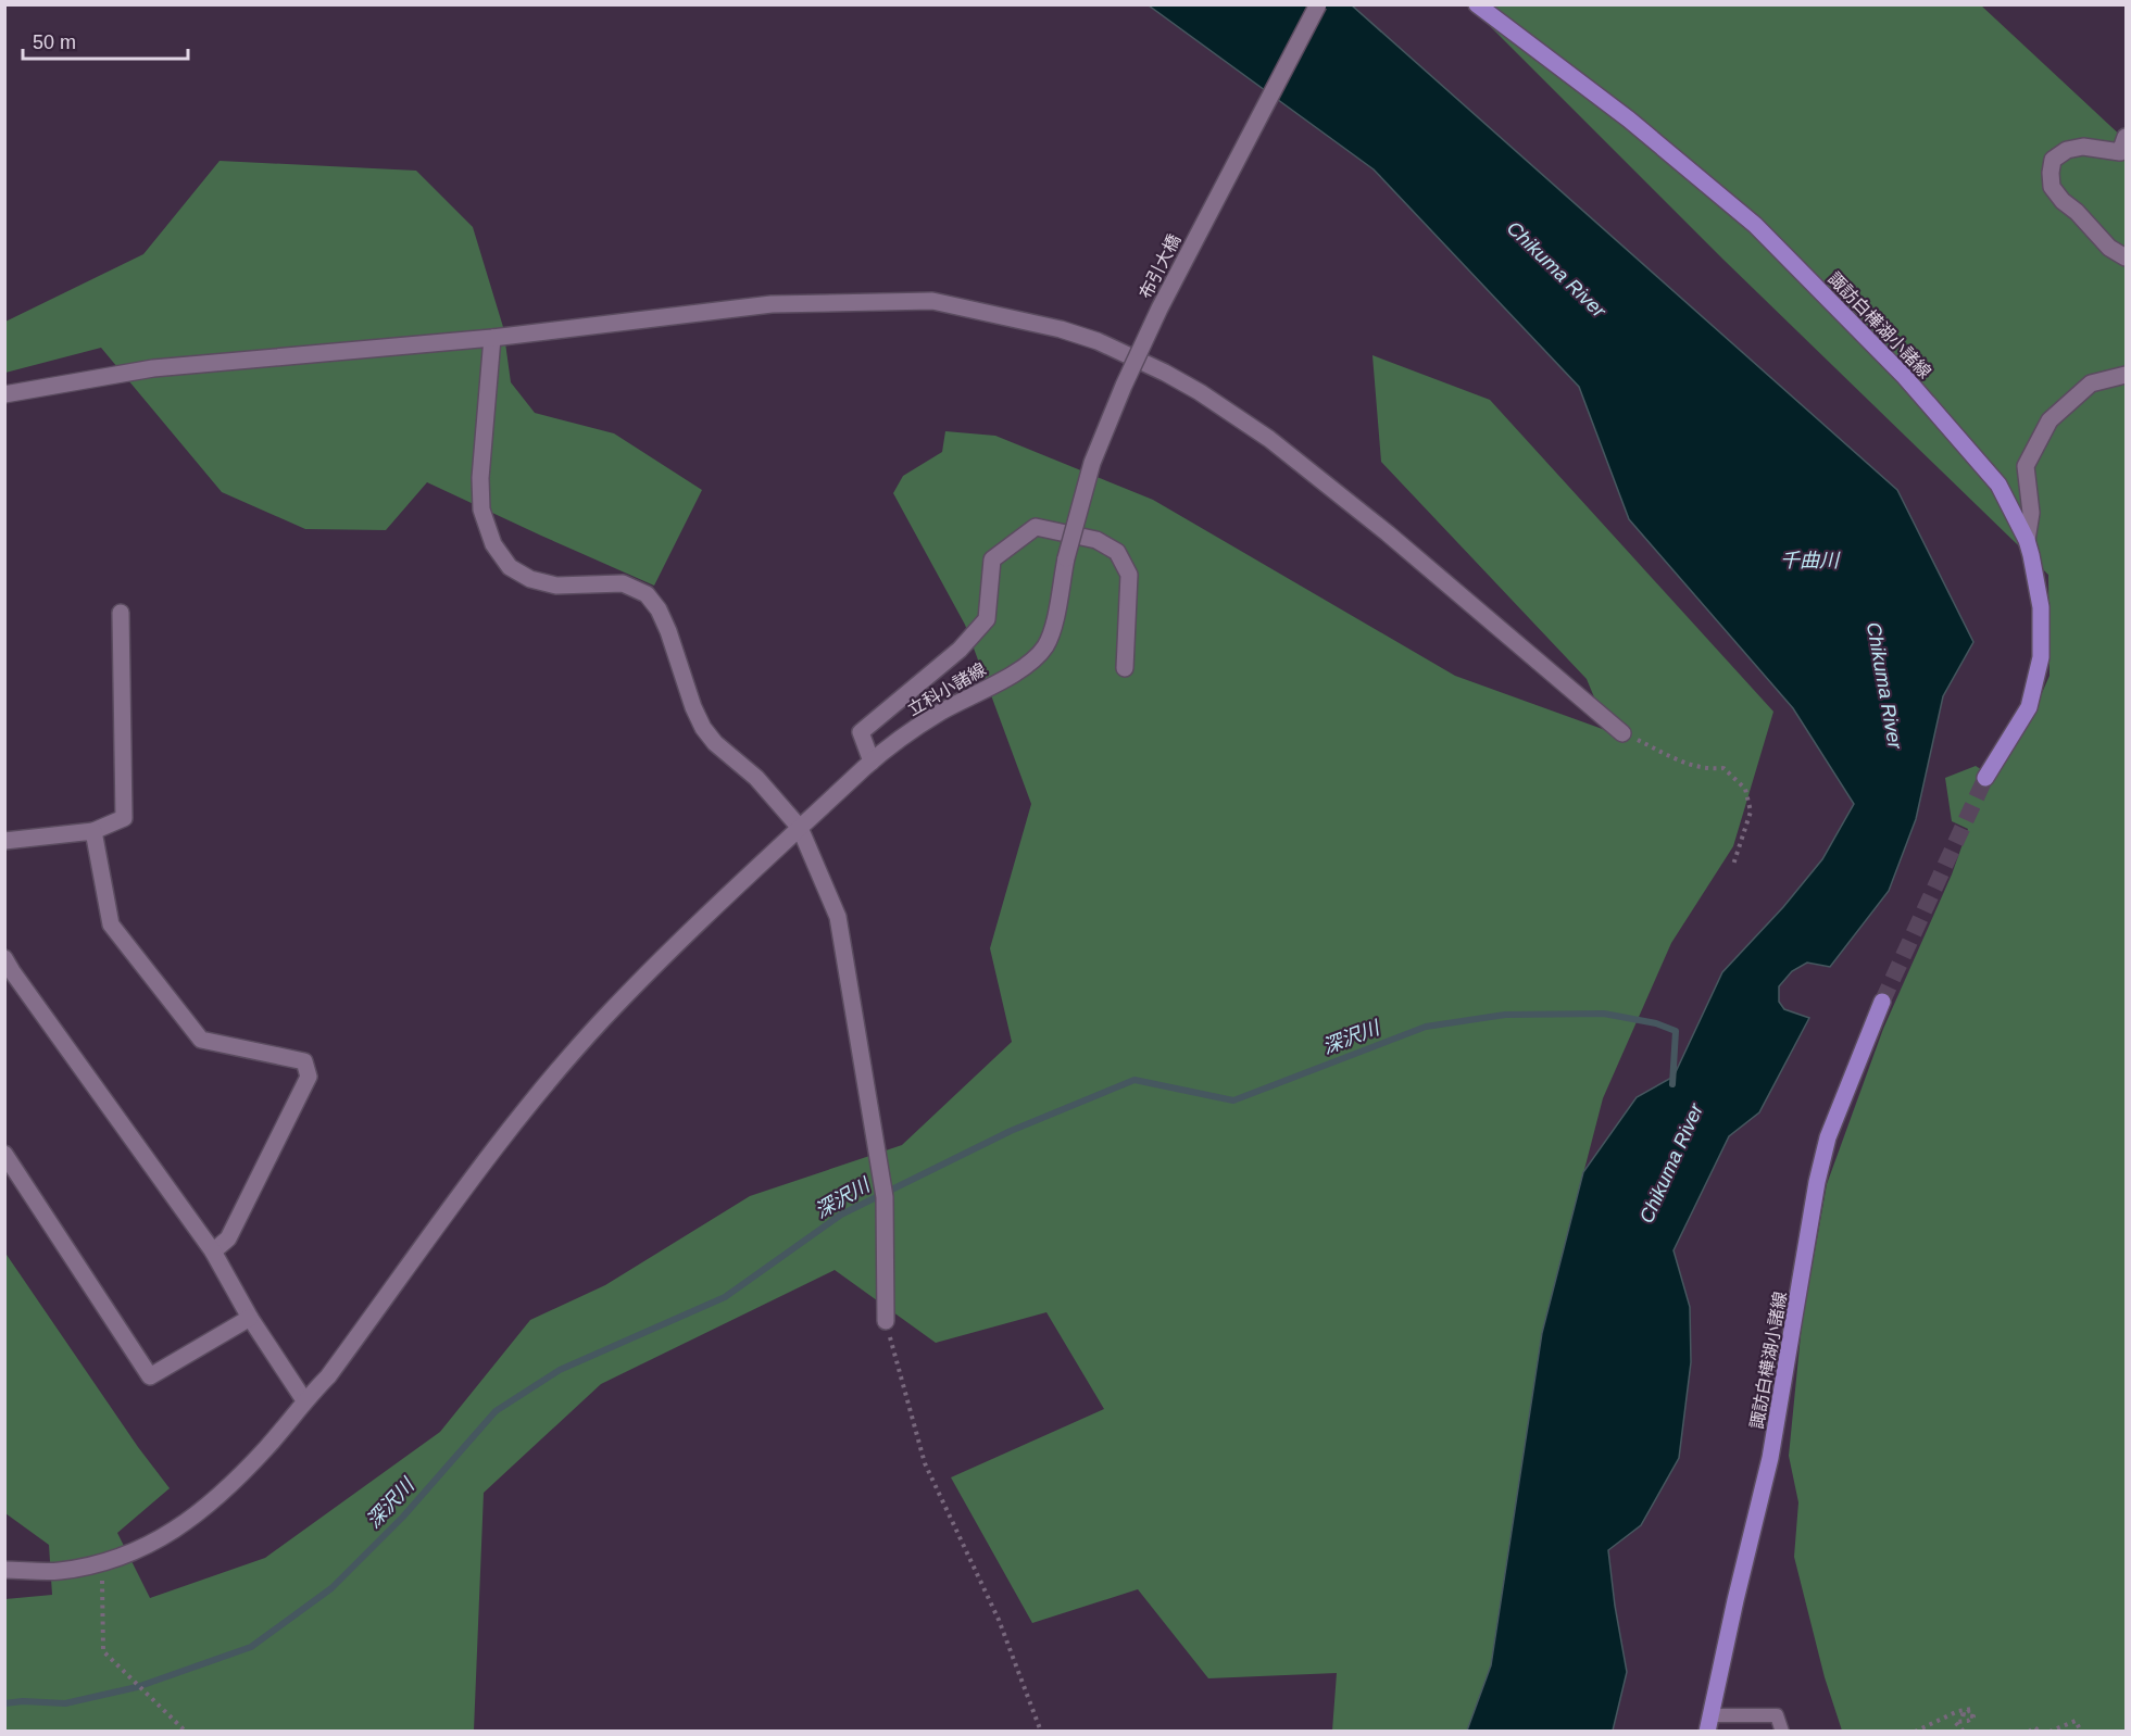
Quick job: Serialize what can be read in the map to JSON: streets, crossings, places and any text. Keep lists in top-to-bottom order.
{
  "streets": {
    "main road": ["諏訪白樺湖小諸線"],
    "street": ["布引大橋", "立科小諸線"]
  },
  "crossings": [
    ["布引大橋", "立科小諸線"]
  ],
  "water": ["Chikuma River", "千曲川", "深沢川"],
  "scale_bar": "50 m"
}
